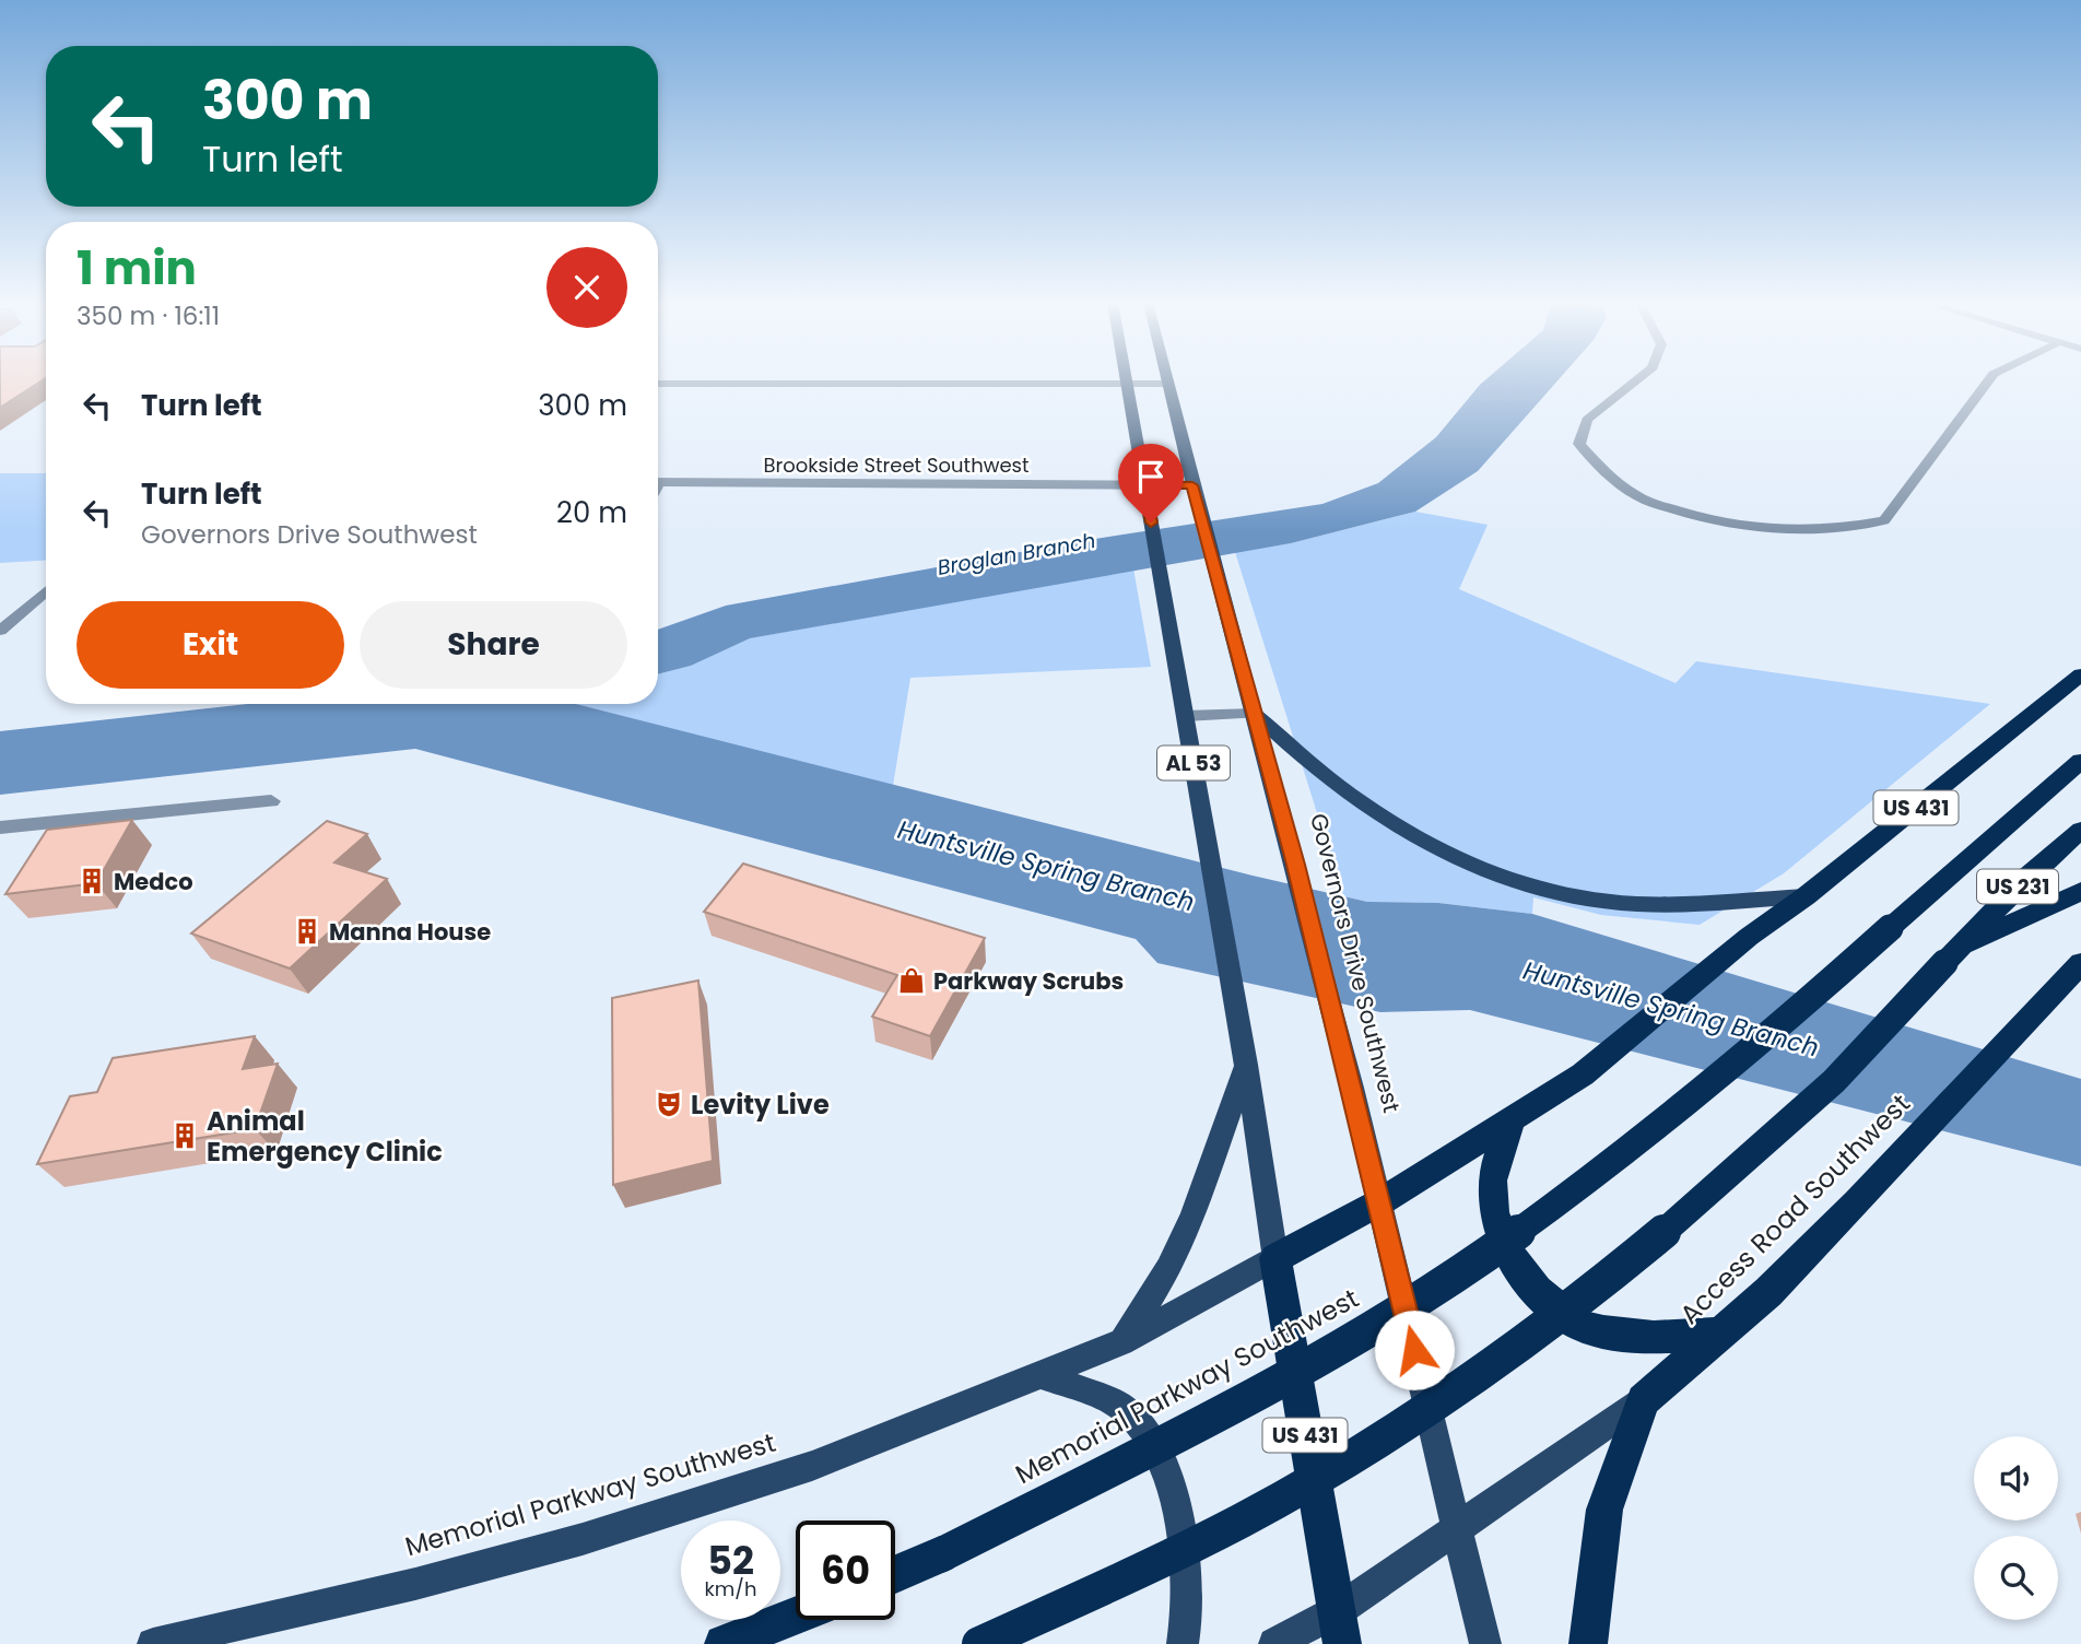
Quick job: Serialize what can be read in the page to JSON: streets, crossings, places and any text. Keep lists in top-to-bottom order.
{
  "streets": {
    "highway": [
      "US 431",
      "US 231",
      "Access Road Southwest",
      "Memorial Parkway Southwest"
    ],
    "main road": ["AL 53", "Governors Drive Southwest"],
    "street": ["Brookside Street Southwest"]
  },
  "crossings": [
    ["Brookside Street Southwest", "AL 53"],
    ["Brookside Street Southwest", "Governors Drive Southwest"],
    ["US 431", "Governors Drive Southwest"],
    ["Governors Drive Southwest", "Access Road Southwest"]
  ],
  "water": ["Broglan Branch", "Huntsville Spring Branch"],
  "places": {
    "building": ["Medco", "Manna House", "Animal Emergency Clinic"],
    "shop": ["Parkway Scrubs"],
    "theatre": ["Levity Live"]
  },
  "page": {
    "turn": ["300 m", "Turn left"],
    "heading": ["1 min", "350 m · 16:11"],
    "list": [
      {
        "name": "Turn left",
        "value": "300 m"
      },
      {
        "name": "Turn left",
        "note": "Governors Drive Southwest",
        "value": "20 m"
      }
    ],
    "buttons": ["Exit", "Share"],
    "speed": "52 km/h",
    "limit": "60"
  }
}
